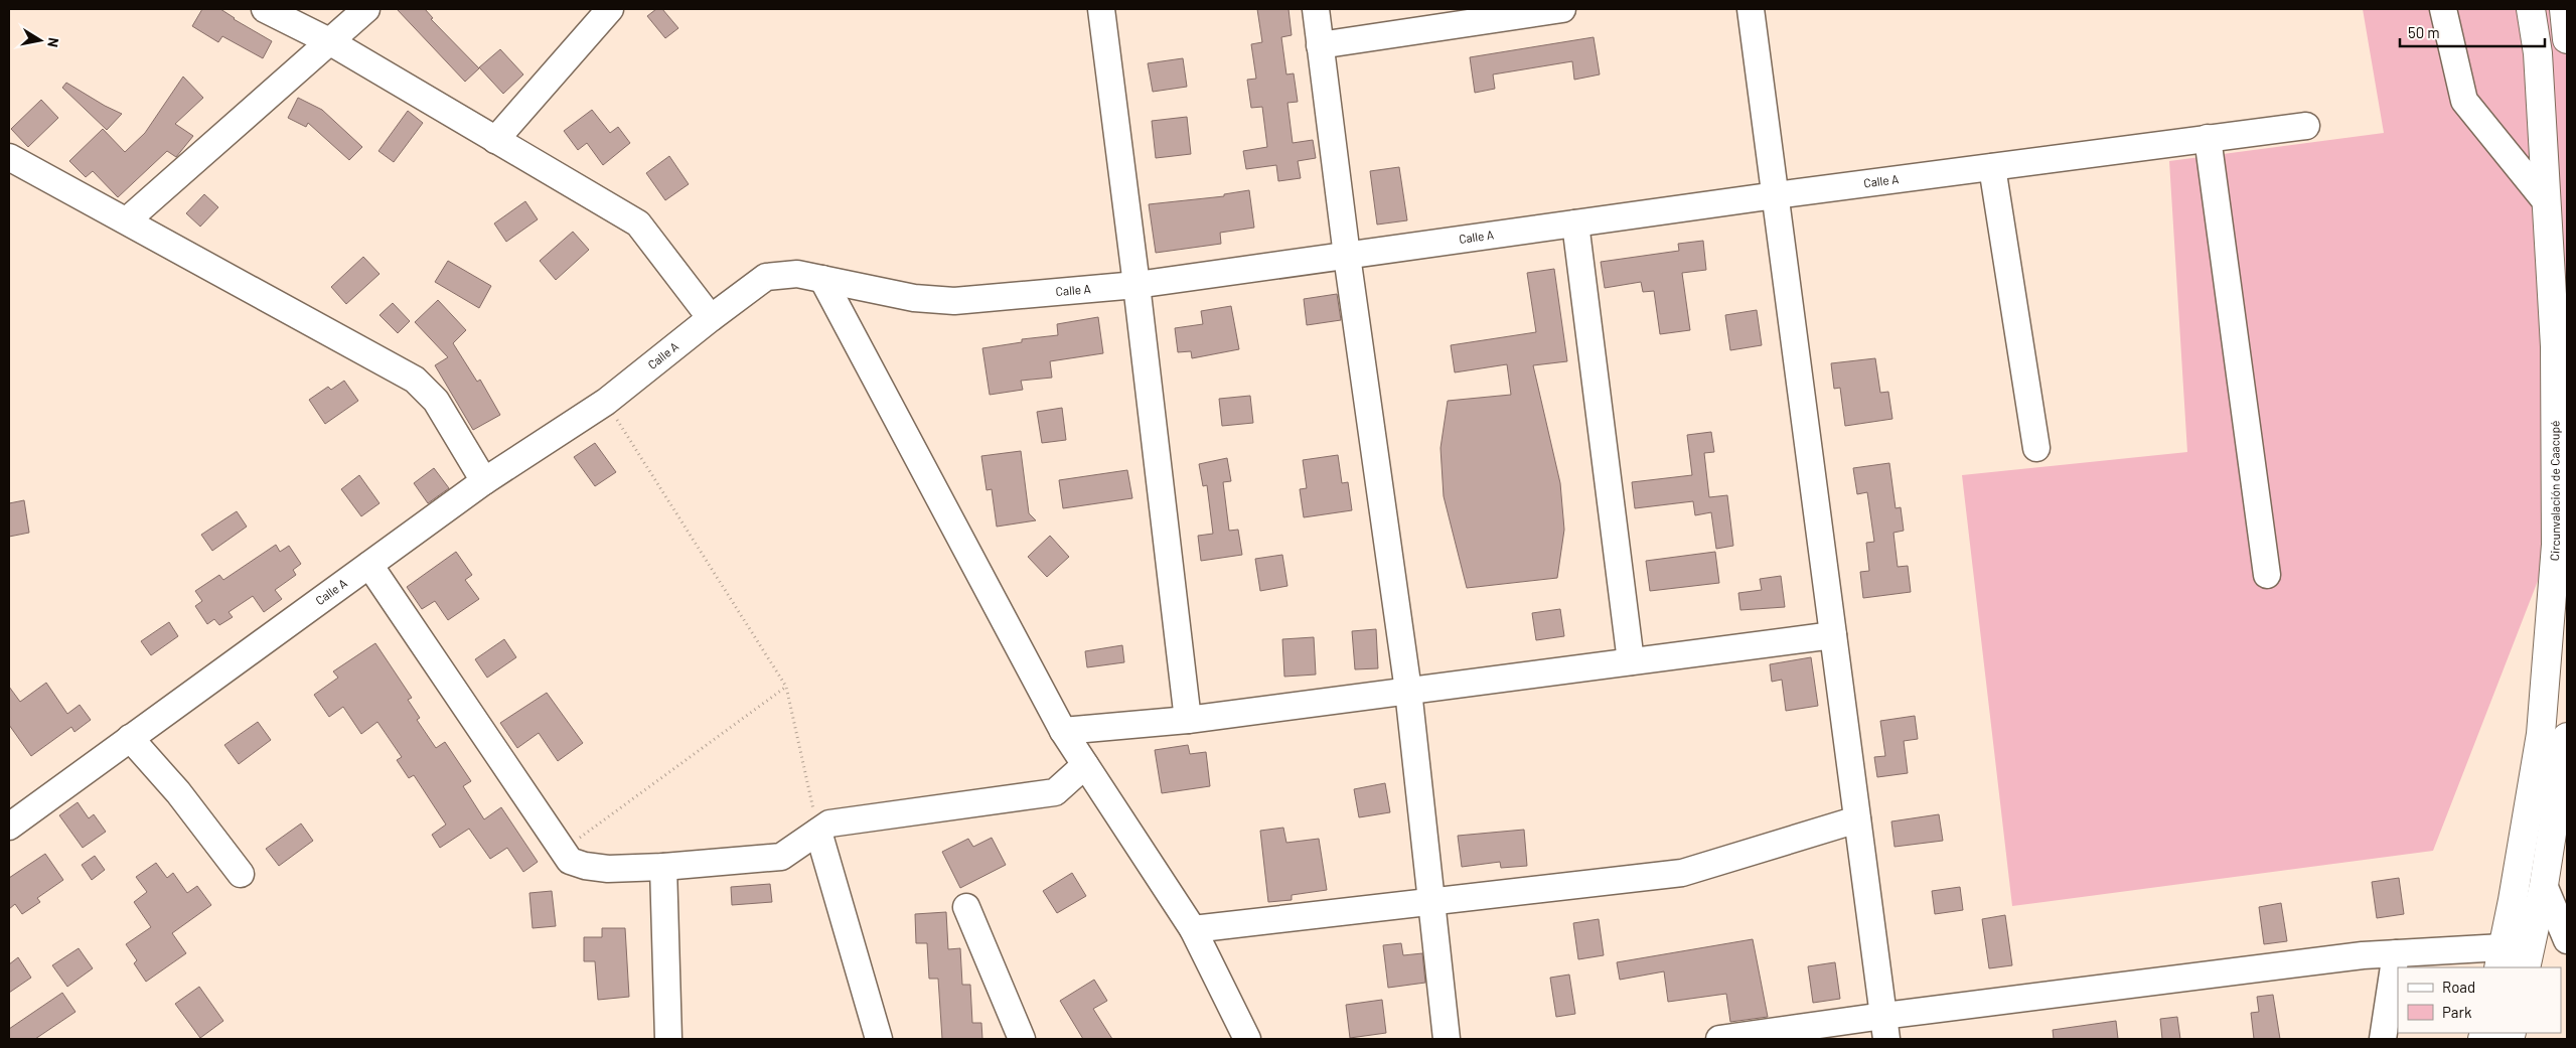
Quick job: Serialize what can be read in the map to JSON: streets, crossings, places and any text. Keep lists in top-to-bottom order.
{
  "streets": {
    "highway": ["Circunvalación de Caacupé"],
    "street": ["Calle A"]
  },
  "legend": ["Road", "Park"],
  "scale_bar": "50 m",
  "north": "right"
}
